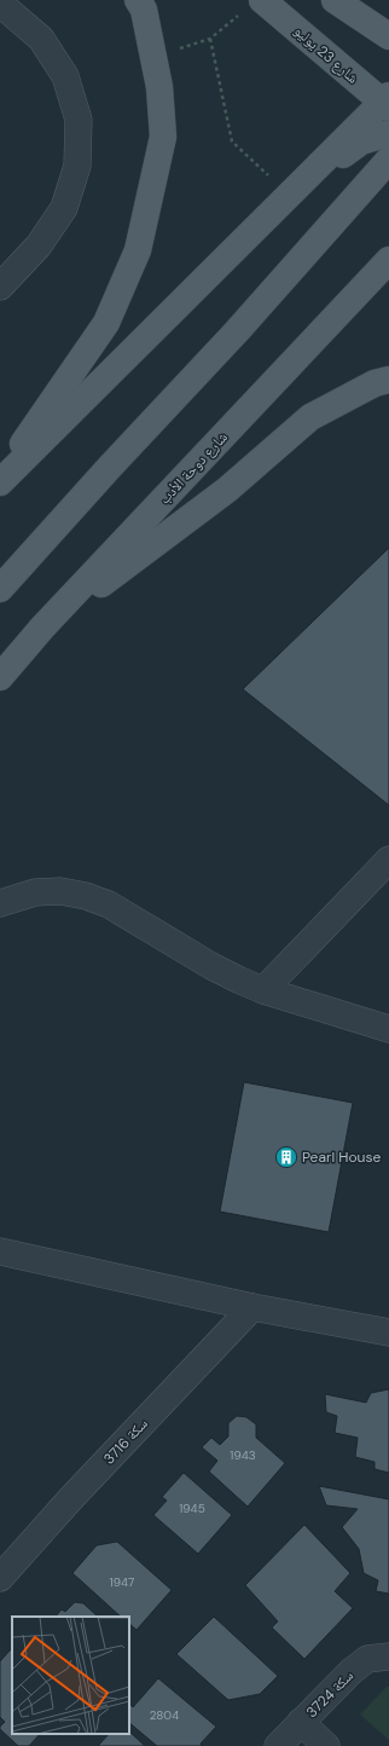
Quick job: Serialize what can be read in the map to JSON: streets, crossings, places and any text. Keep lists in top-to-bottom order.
{
  "streets": {
    "main road": ["شارع 23 يوليو", "شارع دوحة الأدب"],
    "street": ["سكة 3716", "سكة 3724"]
  },
  "places": {
    "building": ["Pearl House"]
  },
  "house_numbers": [
    "1943",
    "1945",
    "1947",
    "2804"
  ]
}
